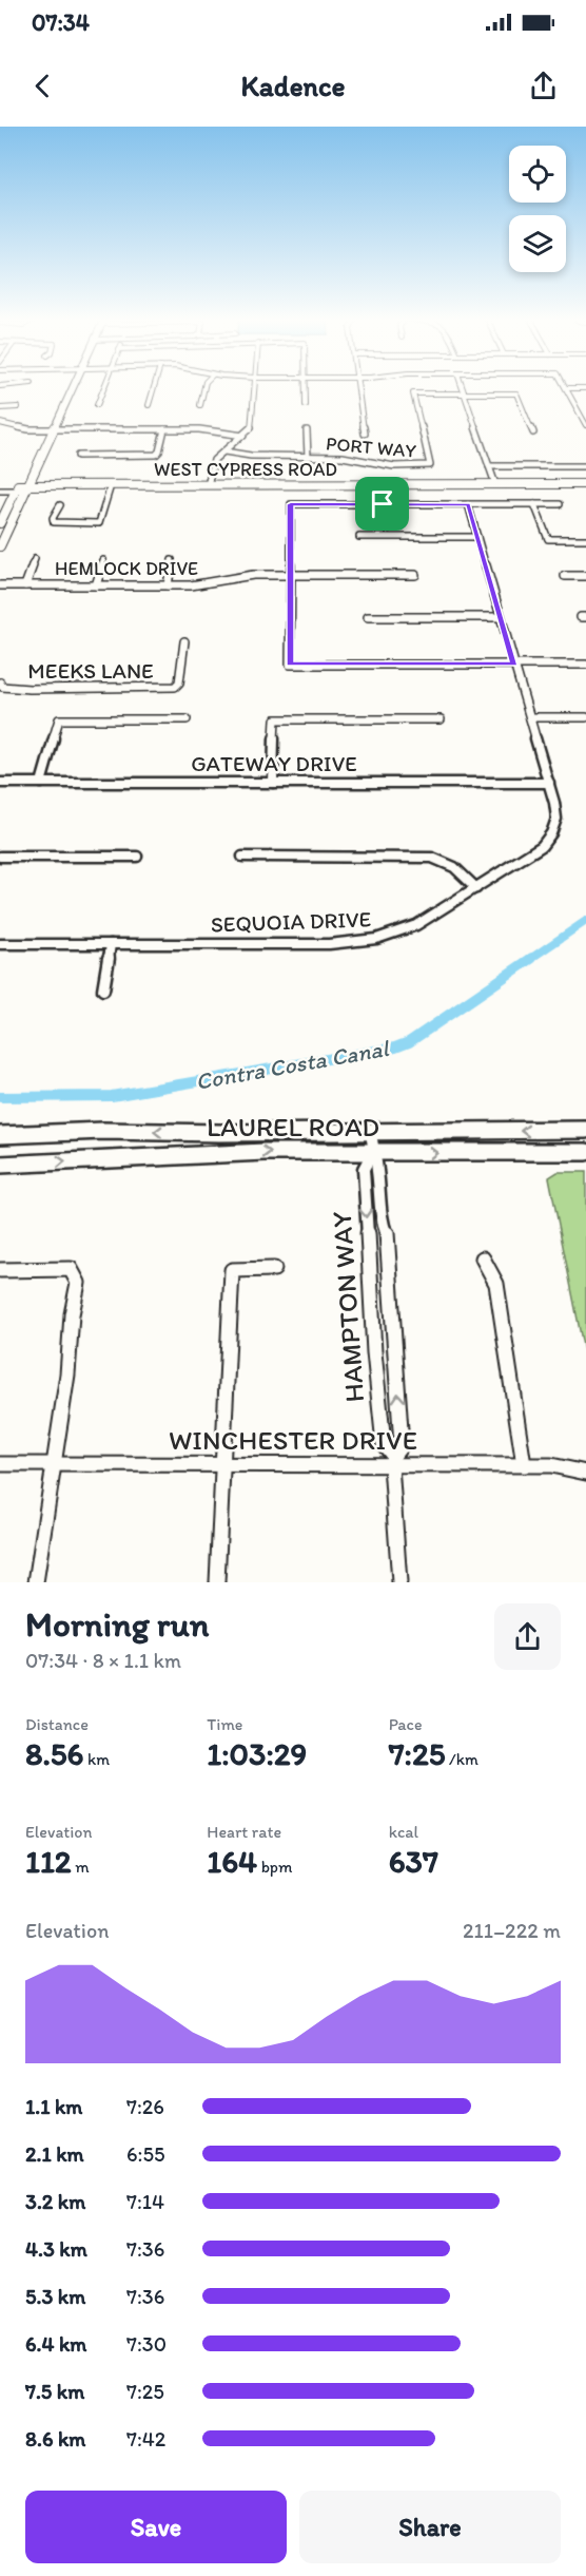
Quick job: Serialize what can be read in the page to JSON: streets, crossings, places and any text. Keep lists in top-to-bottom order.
{
  "streets": {
    "main road": ["WEST CYPRESS ROAD", "LAUREL ROAD"],
    "street": [
      "PORT WAY",
      "HEMLOCK DRIVE",
      "MEEKS LANE",
      "GATEWAY DRIVE",
      "SEQUOIA DRIVE",
      "HAMPTON WAY",
      "WINCHESTER DRIVE"
    ]
  },
  "crossings": [
    ["GATEWAY DRIVE", "SEQUOIA DRIVE"],
    ["LAUREL ROAD", "HAMPTON WAY"],
    ["HAMPTON WAY", "WINCHESTER DRIVE"]
  ],
  "water": ["Contra Costa Canal"],
  "page": {
    "status": "07:34",
    "header": "Kadence",
    "heading": ["Morning run", "07:34 · 8 × 1.1 km"],
    "stats": [
      ["Distance", "8.56 km"],
      ["Time", "1:03:29"],
      ["Pace", "7:25 /km"],
      ["Elevation", "112 m"],
      ["Heart rate", "164 bpm"],
      ["kcal", "637"]
    ],
    "chart": ["Elevation", "211–222 m"],
    "list": [
      {
        "name": "1.1 km",
        "note": "7:26"
      },
      {
        "name": "2.1 km",
        "note": "6:55"
      },
      {
        "name": "3.2 km",
        "note": "7:14"
      },
      {
        "name": "4.3 km",
        "note": "7:36"
      },
      {
        "name": "5.3 km",
        "note": "7:36"
      },
      {
        "name": "6.4 km",
        "note": "7:30"
      },
      {
        "name": "7.5 km",
        "note": "7:25"
      },
      {
        "name": "8.6 km",
        "note": "7:42"
      }
    ],
    "buttons": ["Save", "Share"]
  }
}
